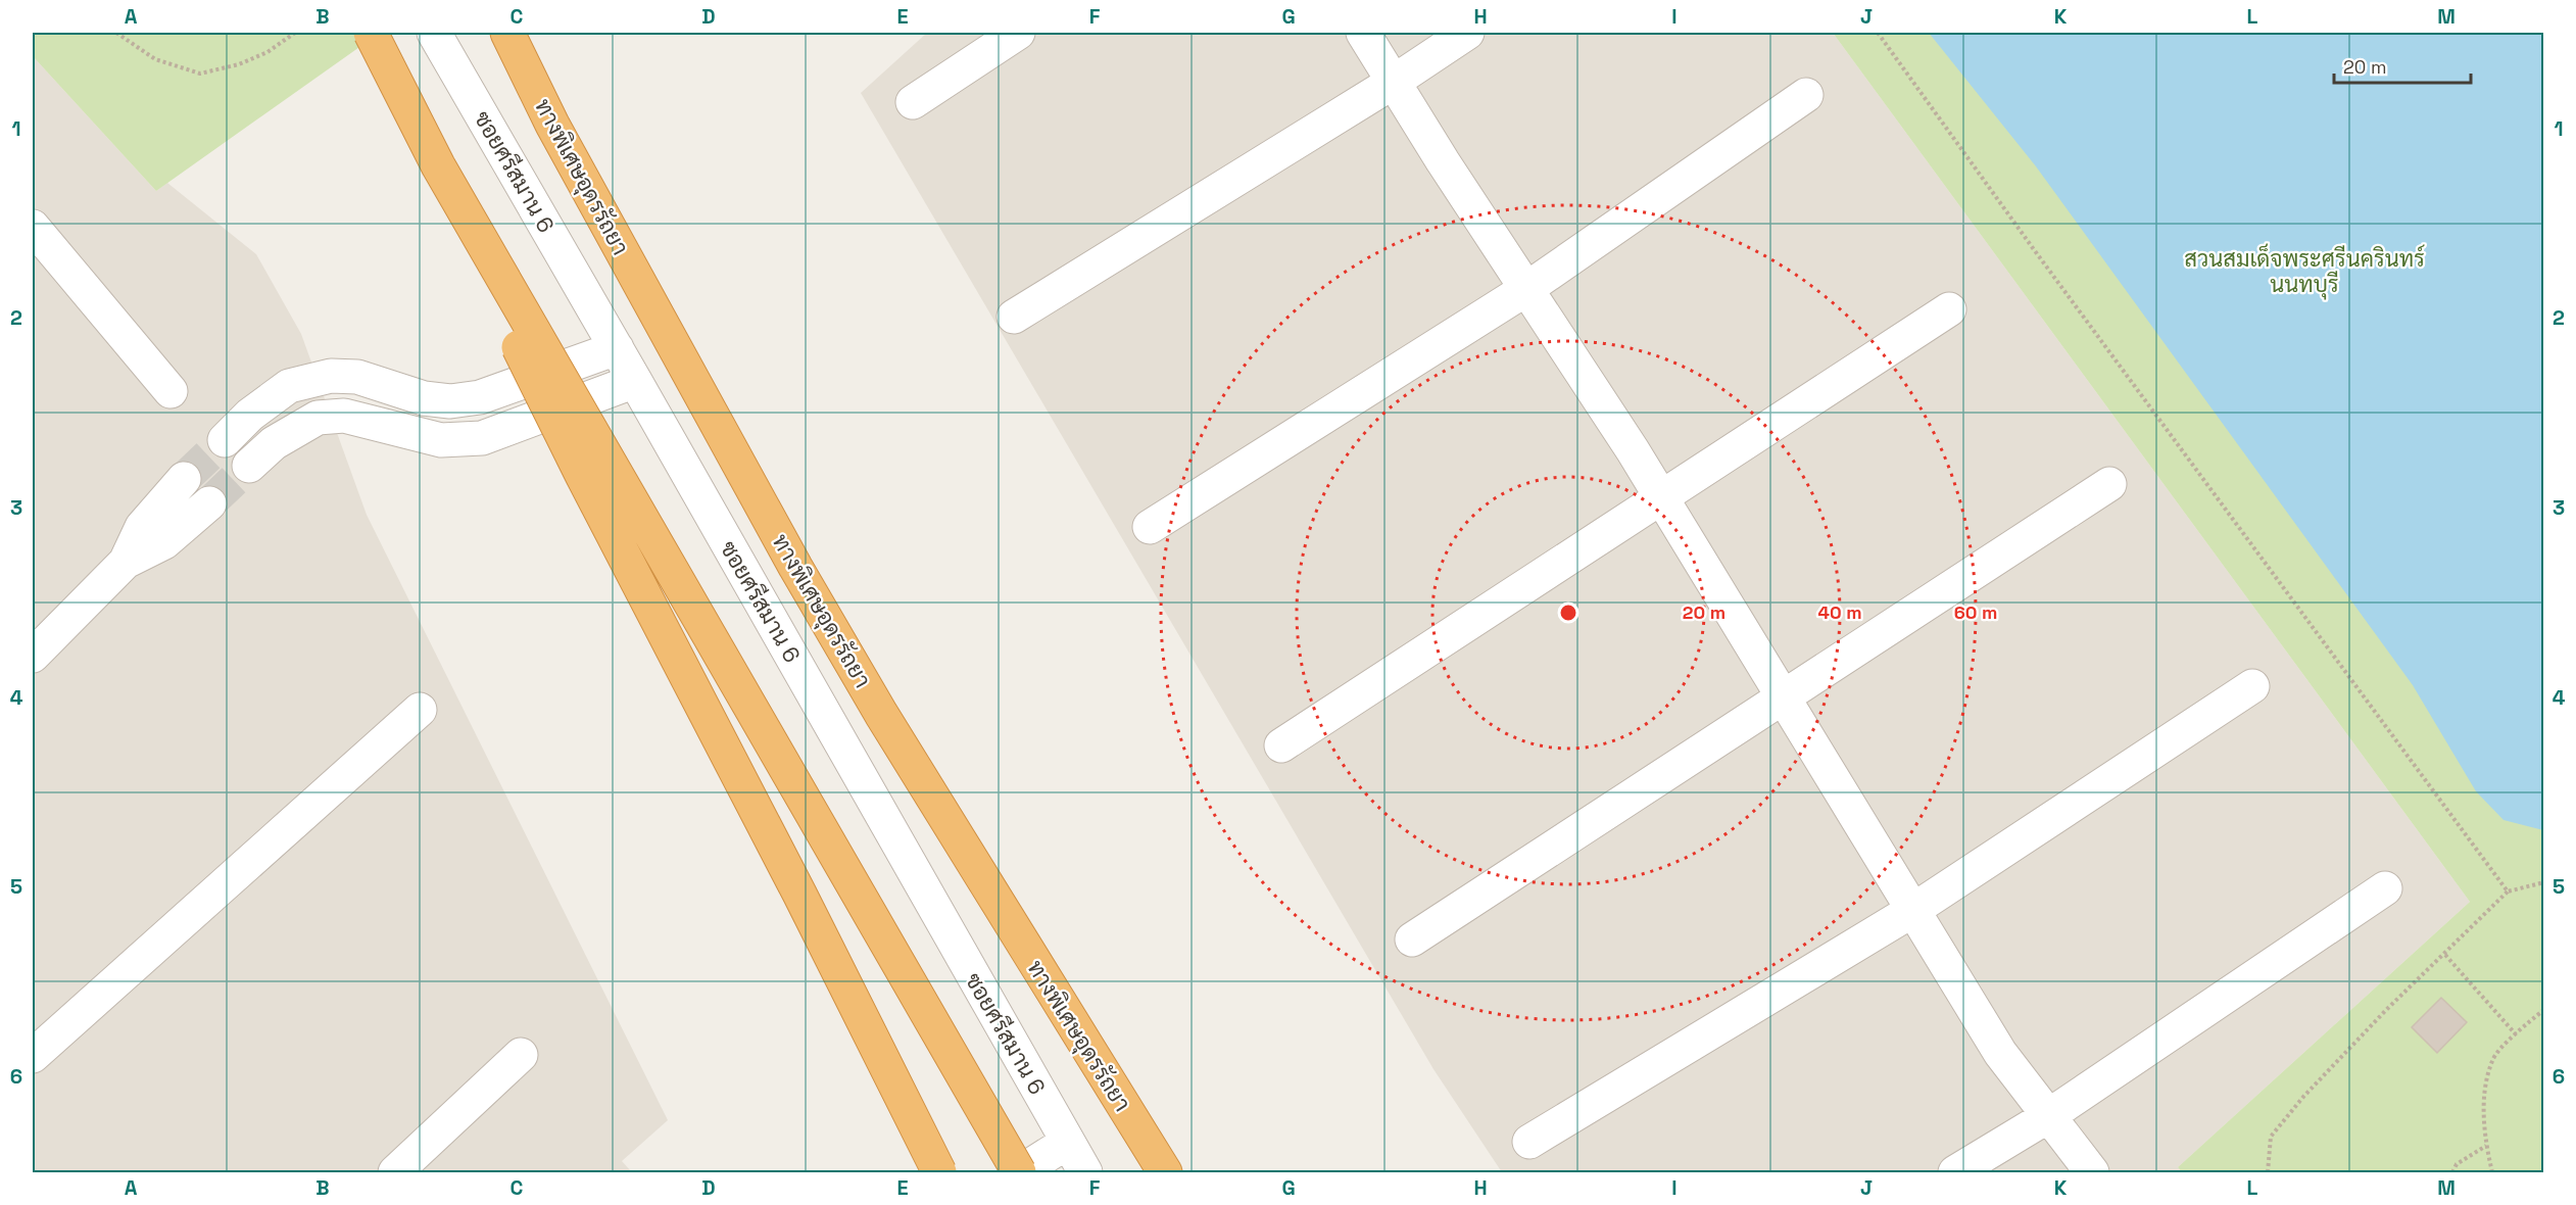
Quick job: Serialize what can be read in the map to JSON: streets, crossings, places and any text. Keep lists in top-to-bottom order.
{
  "streets": {
    "highway": ["ทางพิเศษอุดรรัถยา"],
    "street": ["ซอยศรีสมาน 6"]
  },
  "parks": ["สวนสมเด็จพระศรีนครินทร์ นนทบุรี"],
  "scale_bar": "20 m",
  "grid": {
    "columns": [
      "A",
      "B",
      "C",
      "D",
      "E",
      "F",
      "G",
      "H",
      "I",
      "J",
      "K",
      "L",
      "M"
    ],
    "rows": [
      "1",
      "2",
      "3",
      "4",
      "5",
      "6"
    ]
  },
  "rings": ["20 m", "40 m", "60 m"]
}
